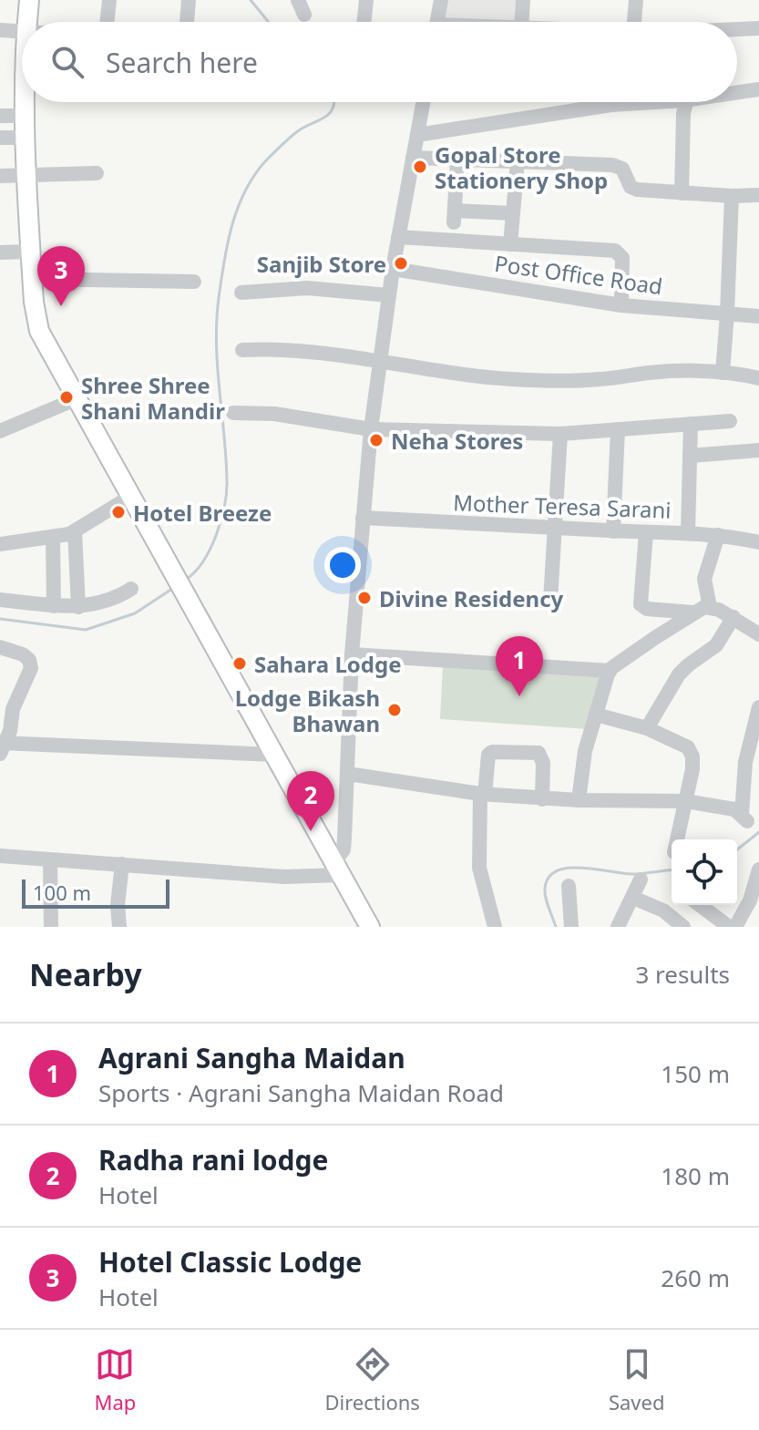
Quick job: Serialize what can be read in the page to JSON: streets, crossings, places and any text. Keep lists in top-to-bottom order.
{
  "streets": {
    "street": ["Post Office Road", "Mother Teresa Sarani"]
  },
  "places": [
    "Gopal Store Stationery Shop",
    "Sanjib Store",
    "Shree Shree Shani Mandir",
    "Neha Stores",
    "Hotel Breeze",
    "Divine Residency",
    "Sahara Lodge",
    "Lodge Bikash Bhawan"
  ],
  "scale_bar": "100 m",
  "page": {
    "search": "Search here",
    "pins": ["3", "1", "2"],
    "scale": "100 m",
    "heading": ["Nearby", "3 results"],
    "list": [
      {
        "mark": "1",
        "name": "Agrani Sangha Maidan",
        "note": "Sports · Agrani Sangha Maidan Road",
        "value": "150 m"
      },
      {
        "mark": "2",
        "name": "Radha rani lodge",
        "note": "Hotel",
        "value": "180 m"
      },
      {
        "mark": "3",
        "name": "Hotel Classic Lodge",
        "note": "Hotel",
        "value": "260 m"
      }
    ],
    "nav": ["Map", "Directions", "Saved"]
  }
}
